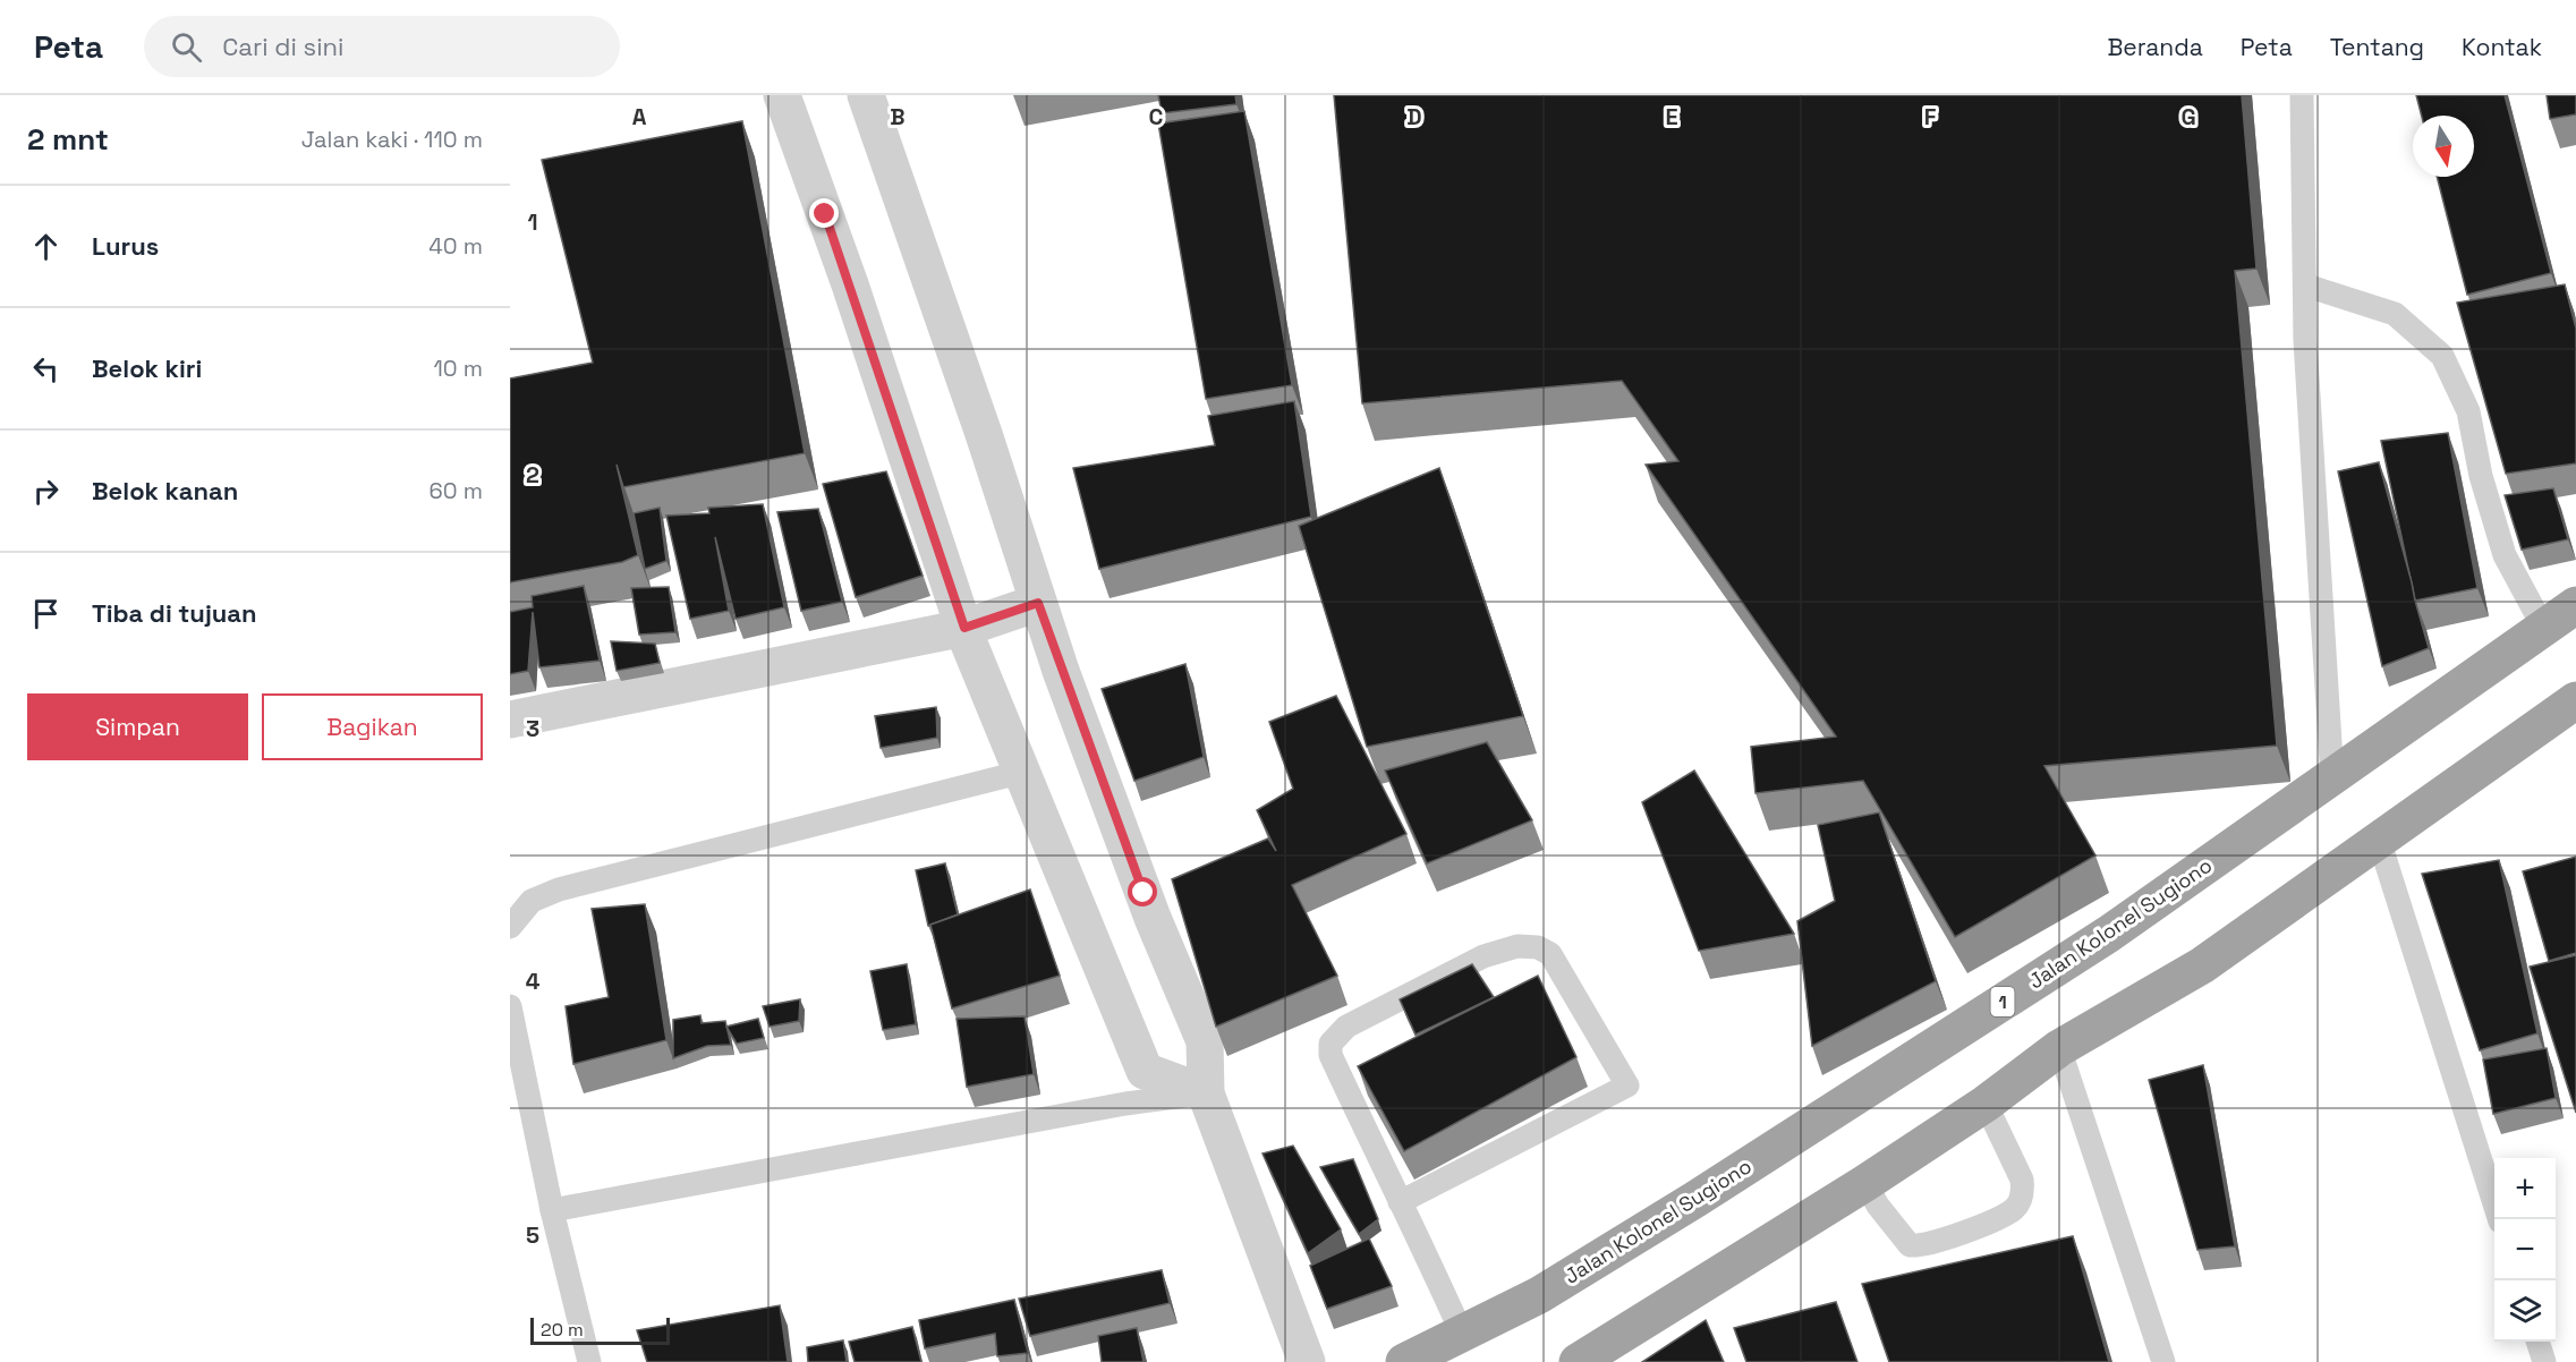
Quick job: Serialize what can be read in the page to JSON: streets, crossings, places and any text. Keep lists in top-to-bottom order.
{
  "streets": {
    "highway": ["Jalan Kolonel Sugiono", "1"]
  },
  "scale_bar": "20 m",
  "north": "bottom",
  "page": {
    "header": "Peta",
    "search": "Cari di sini",
    "nav": [
      "Beranda",
      "Peta",
      "Tentang",
      "Kontak"
    ],
    "heading": ["2 mnt", "Jalan kaki · 110 m"],
    "list": [
      ["Lurus", "40 m"],
      ["Belok kiri", "10 m"],
      ["Belok kanan", "60 m"],
      "Tiba di tujuan"
    ],
    "buttons": ["Simpan", "Bagikan"],
    "map_buttons": ["+", "−"],
    "scale": "20 m"
  },
  "grid": {
    "columns": [
      "A",
      "B",
      "C",
      "D",
      "E",
      "F",
      "G"
    ],
    "rows": [
      "1",
      "2",
      "3",
      "4",
      "5"
    ]
  }
}
